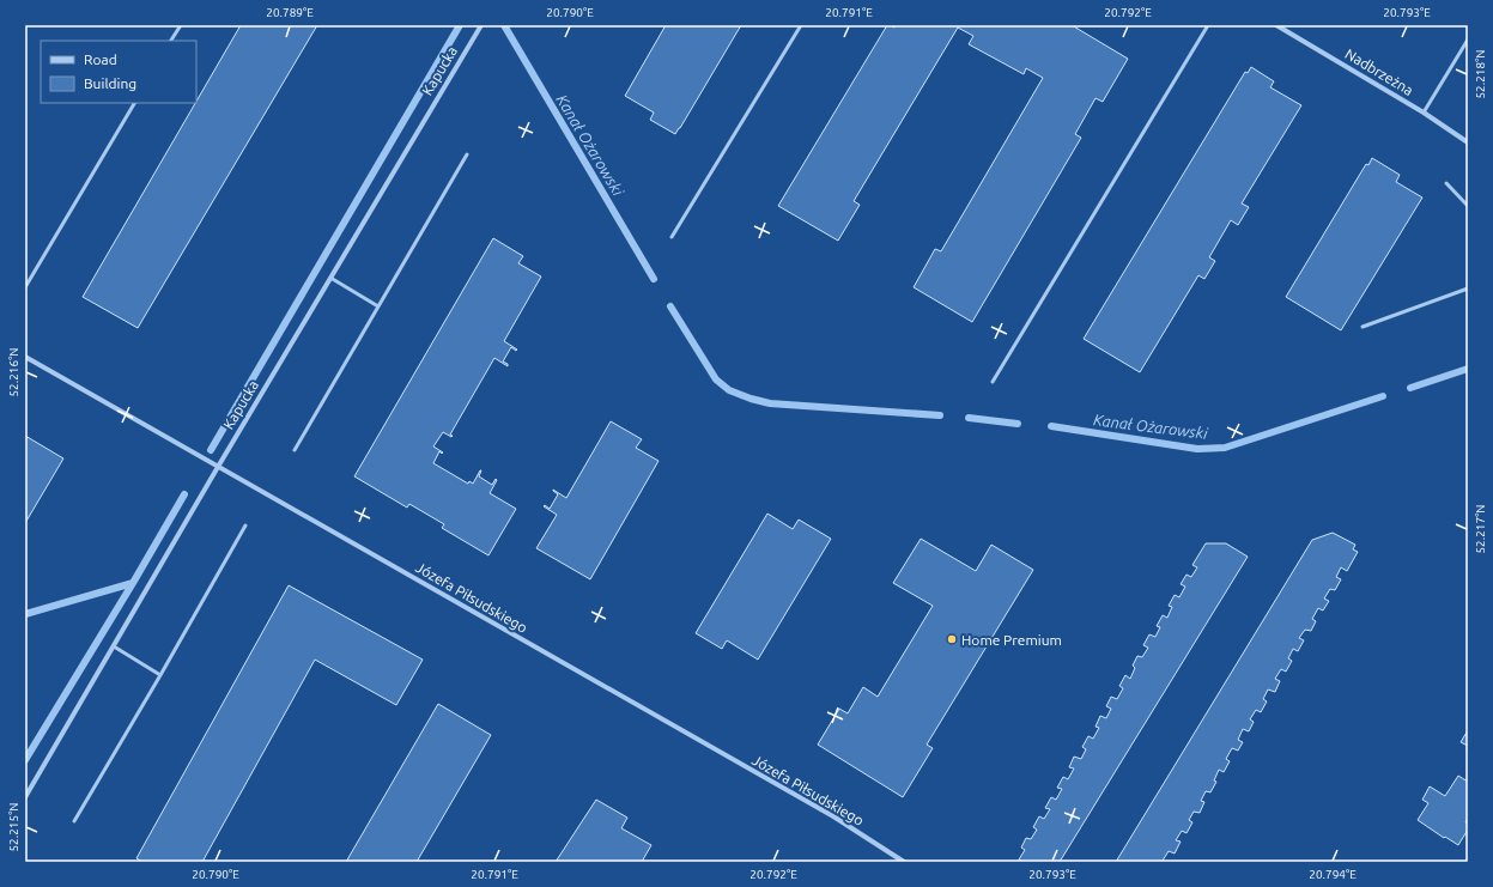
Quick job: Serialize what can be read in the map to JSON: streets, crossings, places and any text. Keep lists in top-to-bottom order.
{
  "streets": {
    "street": ["Kapucka", "Nadbrzeżna", "Józefa Piłsudskiego"]
  },
  "crossings": [
    ["Kapucka", "Józefa Piłsudskiego"]
  ],
  "water": ["Kanał Ożarowski"],
  "places": ["Home Premium"],
  "legend": ["Road", "Building"],
  "coordinates": [
    "20.789°E",
    "20.790°E",
    "20.791°E",
    "20.792°E",
    "20.793°E",
    "52.218°N",
    "52.216°N",
    "52.217°N",
    "52.215°N",
    "20.794°E"
  ]
}
